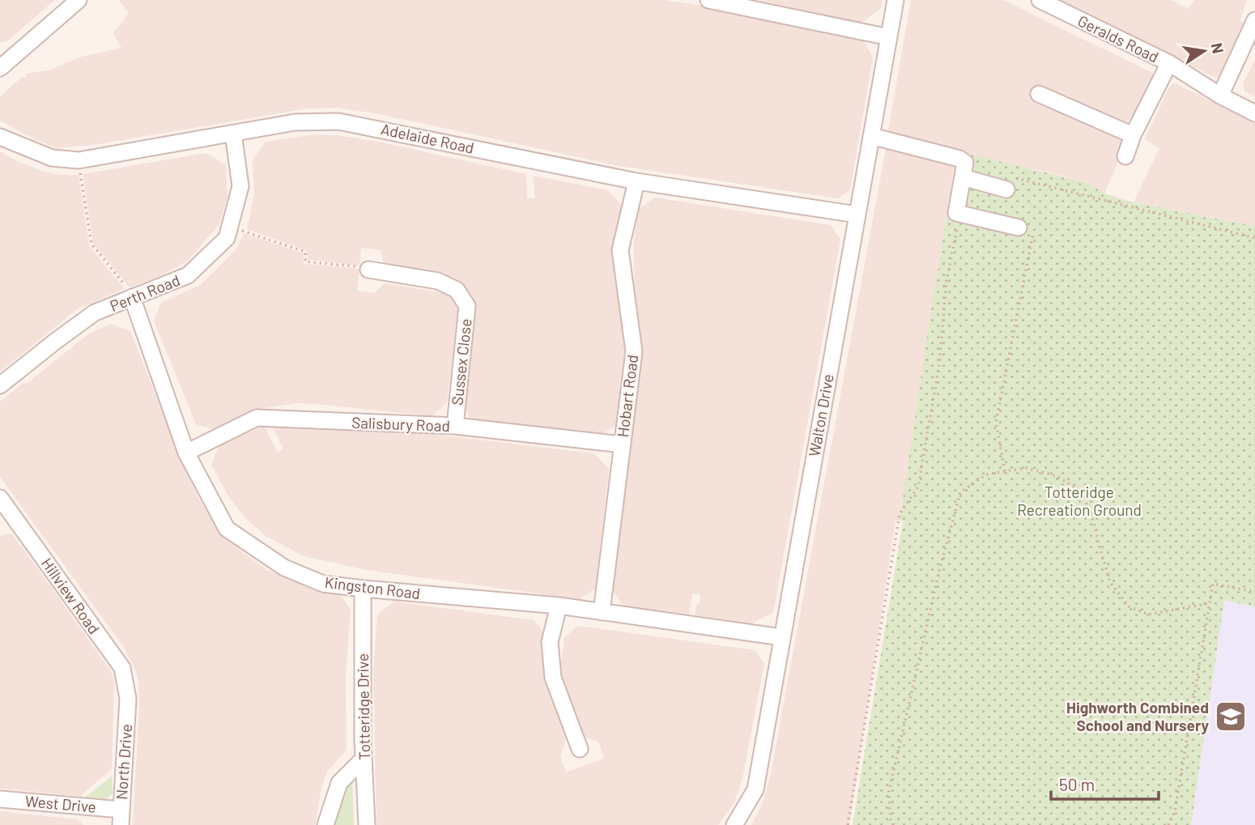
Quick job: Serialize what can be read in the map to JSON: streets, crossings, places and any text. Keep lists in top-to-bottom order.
{
  "streets": {
    "street": [
      "Geralds Road",
      "Adelaide Road",
      "Perth Road",
      "Sussex Close",
      "Hobart Road",
      "Walton Drive",
      "Salisbury Road",
      "Kingston Road",
      "Hillview Road",
      "Totteridge Drive",
      "North Drive",
      "West Drive"
    ]
  },
  "crossings": [
    ["Adelaide Road", "Perth Road"],
    ["Adelaide Road", "Hobart Road"],
    ["Adelaide Road", "Walton Drive"],
    ["Perth Road", "Kingston Road"],
    ["Sussex Close", "Salisbury Road"],
    ["Hobart Road", "Salisbury Road"],
    ["Hobart Road", "Kingston Road"],
    ["Walton Drive", "Kingston Road"],
    ["Salisbury Road", "Kingston Road"],
    ["Kingston Road", "Totteridge Drive"],
    ["Hillview Road", "North Drive"],
    ["North Drive", "West Drive"]
  ],
  "parks": ["Totteridge Recreation Ground"],
  "places": {
    "school or university": ["Highworth Combined School and Nursery"]
  },
  "scale_bar": "50 m",
  "north": "right"
}
